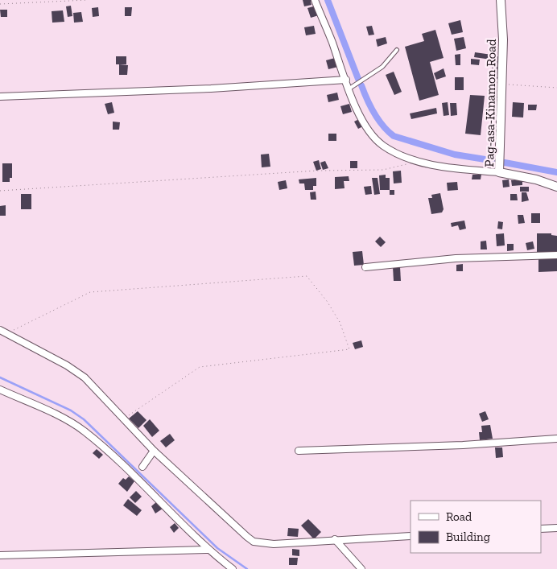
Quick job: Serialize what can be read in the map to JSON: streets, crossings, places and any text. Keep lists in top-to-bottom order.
{
  "streets": {
    "street": ["Pag-asa-Kinamon Road"]
  },
  "legend": ["Road", "Building"]
}
